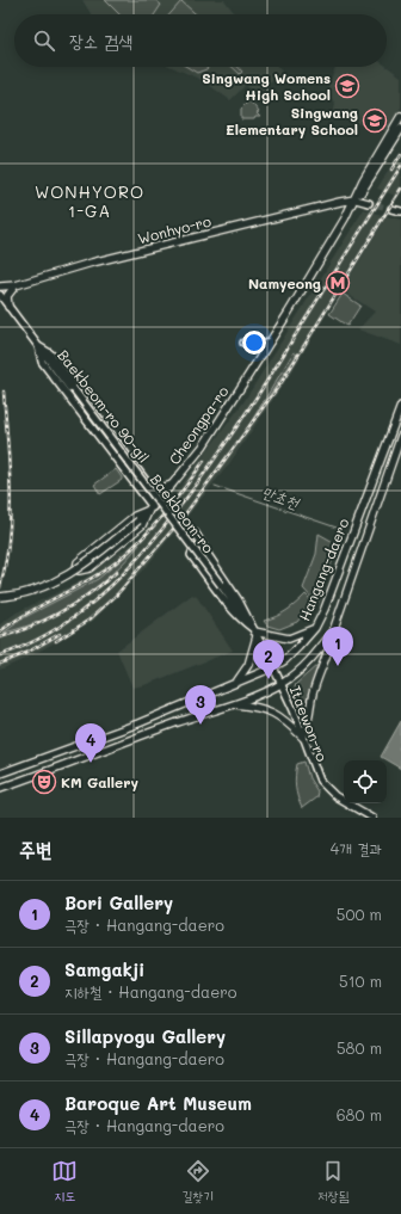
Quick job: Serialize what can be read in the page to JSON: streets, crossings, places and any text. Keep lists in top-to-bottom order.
{
  "streets": {
    "main road": [
      "Wonhyo-ro",
      "Baekbeom-ro 90-gil",
      "Cheongpa-ro",
      "Baekbeom-ro",
      "Hangang-daero",
      "Itaewon-ro"
    ]
  },
  "crossings": [
    ["Wonhyo-ro", "Cheongpa-ro"],
    ["Baekbeom-ro 90-gil", "Cheongpa-ro"],
    ["Baekbeom-ro 90-gil", "Baekbeom-ro"],
    ["Baekbeom-ro", "Hangang-daero"],
    ["Baekbeom-ro", "Itaewon-ro"],
    ["Hangang-daero", "Itaewon-ro"]
  ],
  "districts": ["WONHYORO 1-GA"],
  "water": ["만초천"],
  "places": {
    "school or university": ["Singwang Womens High School", "Singwang Elementary School"],
    "metro station": ["Namyeong"],
    "theatre": ["KM Gallery"]
  },
  "page": {
    "search": "장소 검색",
    "pins": [
      "1",
      "2",
      "3",
      "4"
    ],
    "heading": ["주변", "4개 결과"],
    "list": [
      {
        "mark": "1",
        "name": "Bori Gallery",
        "note": "극장 · Hangang-daero",
        "value": "500 m"
      },
      {
        "mark": "2",
        "name": "Samgakji",
        "note": "지하철 · Hangang-daero",
        "value": "510 m"
      },
      {
        "mark": "3",
        "name": "Sillapyogu Gallery",
        "note": "극장 · Hangang-daero",
        "value": "580 m"
      },
      {
        "mark": "4",
        "name": "Baroque Art Museum",
        "note": "극장 · Hangang-daero",
        "value": "680 m"
      }
    ],
    "nav": ["지도", "길찾기", "저장됨"]
  }
}
